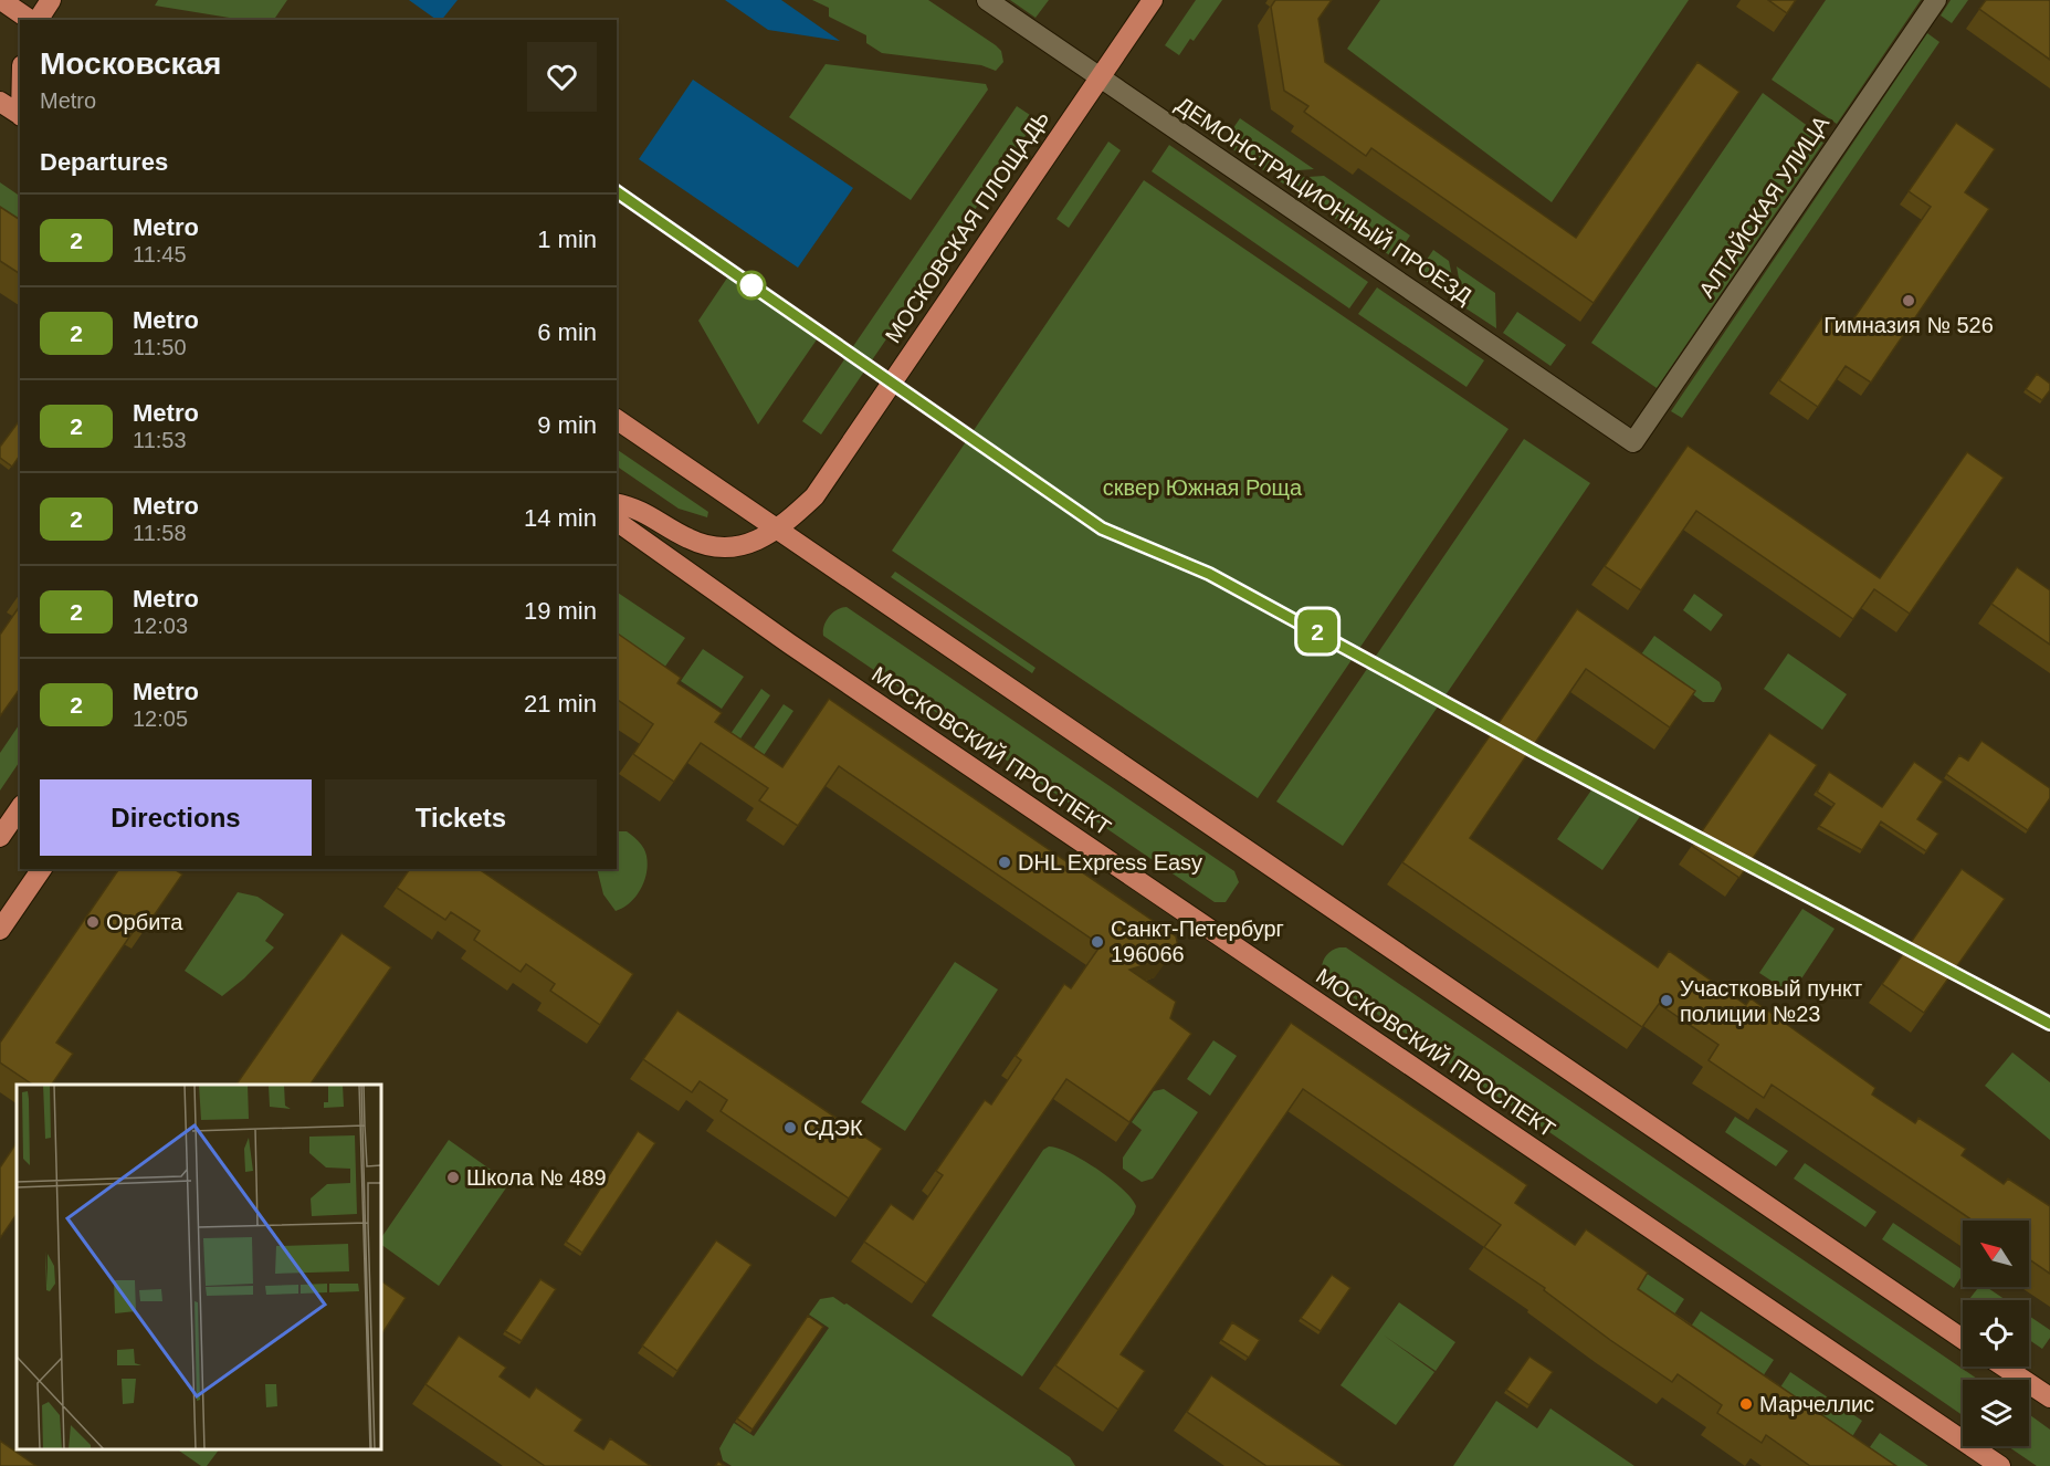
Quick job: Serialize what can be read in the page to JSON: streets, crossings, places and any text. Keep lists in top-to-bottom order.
{
  "streets": {
    "main road": ["МОСКОВСКАЯ ПЛОЩАДЬ", "МОСКОВСКИЙ ПРОСПЕКТ"],
    "street": ["ДЕМОНСТРАЦИОННЫЙ ПРОЕЗД", "АЛТАЙСКАЯ УЛИЦА"]
  },
  "crossings": [
    ["ДЕМОНСТРАЦИОННЫЙ ПРОЕЗД", "АЛТАЙСКАЯ УЛИЦА"],
    ["ДЕМОНСТРАЦИОННЫЙ ПРОЕЗД", "МОСКОВСКАЯ ПЛОЩАДЬ"]
  ],
  "parks": ["сквер Южная Роща"],
  "places": [
    "Гимназия № 526",
    "DHL Express Easy",
    "Орбита",
    "Санкт-Петербург 196066",
    "Участковый пункт полиции №23",
    "СДЭК",
    "Школа № 489",
    "Марчеллис"
  ],
  "lines": ["metro line 2"],
  "north": "top left",
  "page": {
    "on_map": "2",
    "heading": [
      ["Московская", "Metro"],
      "Departures"
    ],
    "list": [
      {
        "mark": "2",
        "name": "Metro",
        "note": "11:45",
        "value": "1 min"
      },
      {
        "mark": "2",
        "name": "Metro",
        "note": "11:50",
        "value": "6 min"
      },
      {
        "mark": "2",
        "name": "Metro",
        "note": "11:53",
        "value": "9 min"
      },
      {
        "mark": "2",
        "name": "Metro",
        "note": "11:58",
        "value": "14 min"
      },
      {
        "mark": "2",
        "name": "Metro",
        "note": "12:03",
        "value": "19 min"
      },
      {
        "mark": "2",
        "name": "Metro",
        "note": "12:05",
        "value": "21 min"
      }
    ],
    "buttons": ["Directions", "Tickets"]
  }
}
